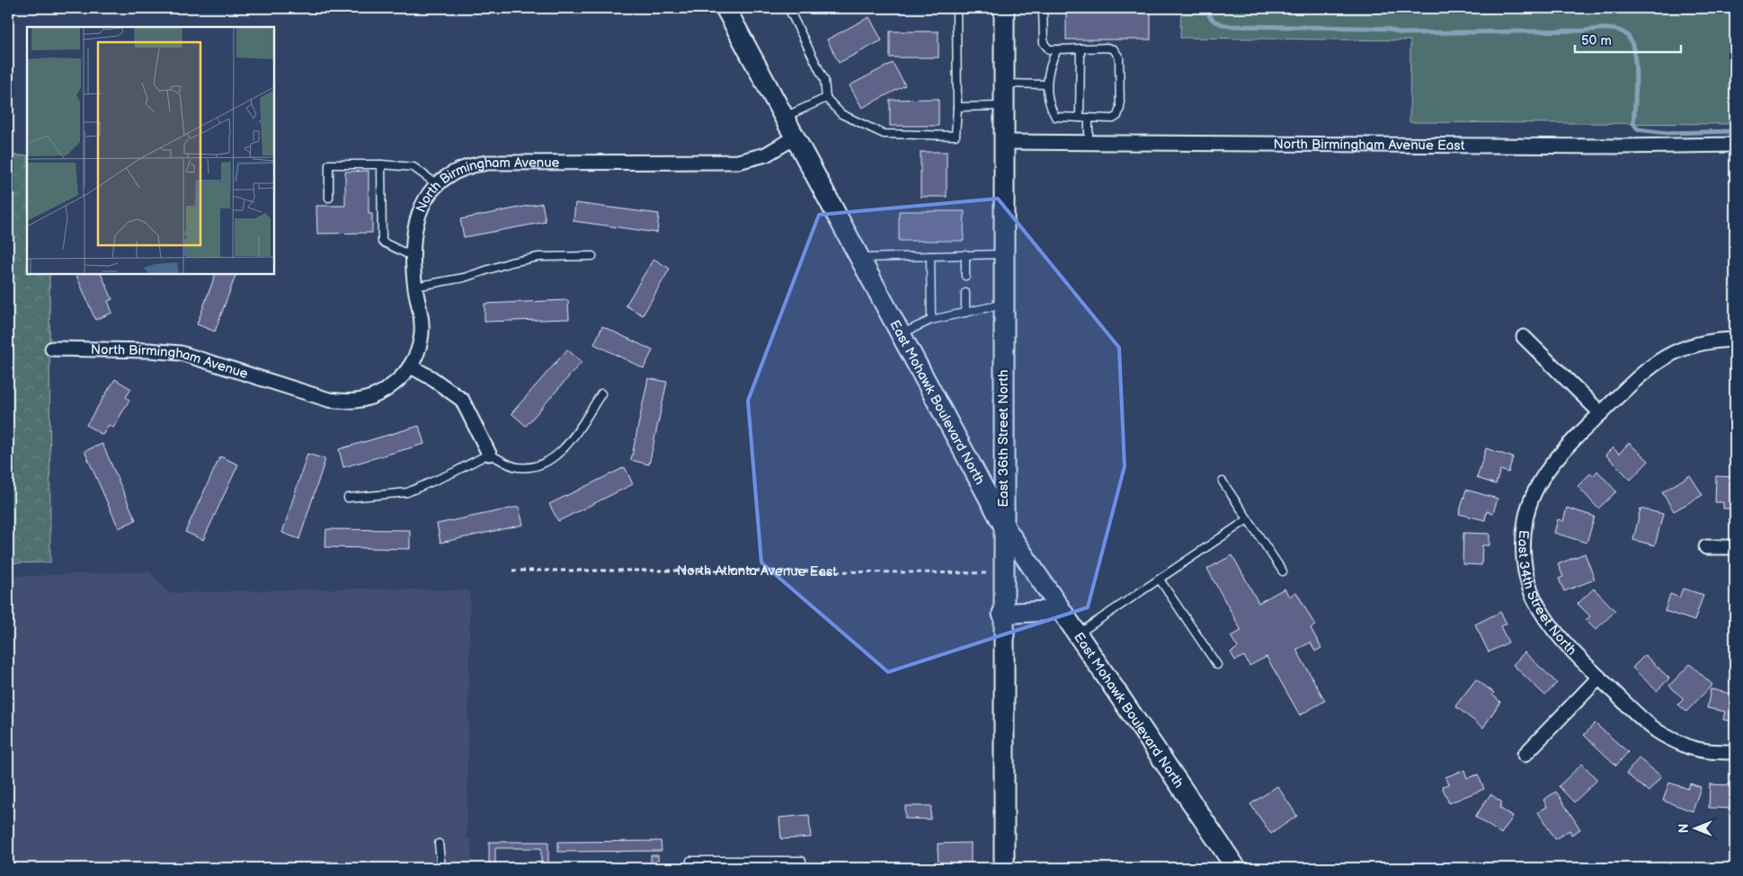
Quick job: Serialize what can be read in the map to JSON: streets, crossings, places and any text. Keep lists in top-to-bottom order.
{
  "streets": {
    "street": [
      "North Birmingham Avenue East",
      "North Birmingham Avenue",
      "East Mohawk Boulevard North",
      "East 36th Street North",
      "East 34th Street North"
    ],
    "path": ["North Atlanta Avenue East"]
  },
  "crossings": [
    ["North Birmingham Avenue East", "East 36th Street North"],
    ["North Birmingham Avenue", "East Mohawk Boulevard North"],
    ["East Mohawk Boulevard North", "East 36th Street North"],
    ["East 36th Street North", "North Atlanta Avenue East"]
  ],
  "scale_bar": "50 m",
  "north": "left"
}
